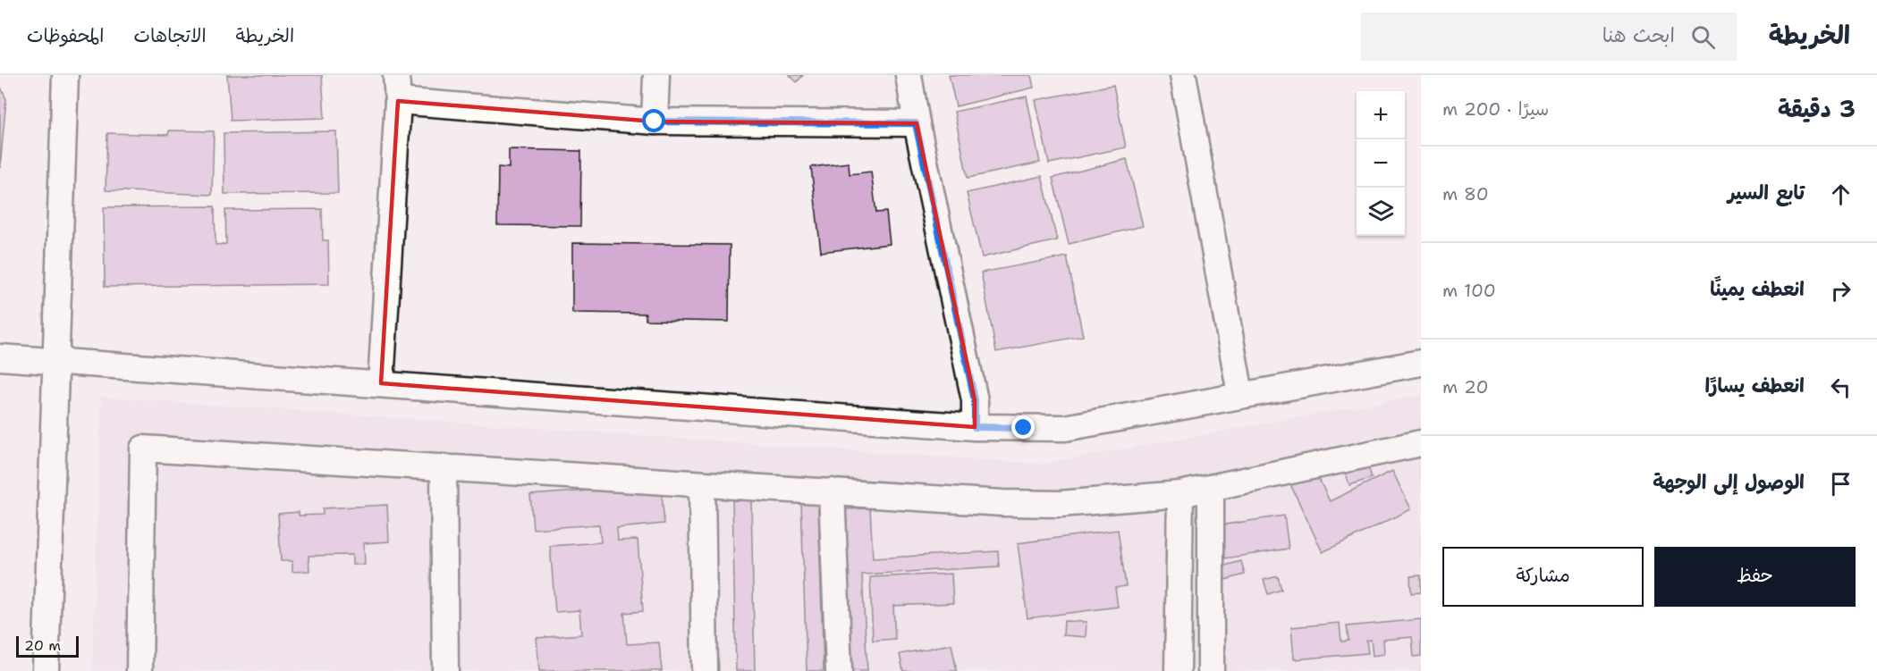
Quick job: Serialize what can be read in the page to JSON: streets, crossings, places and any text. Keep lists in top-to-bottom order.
{
  "scale_bar": "20 m",
  "page": {
    "header": "الخريطة",
    "search": "ابحث هنا",
    "nav": ["الخريطة", "الاتجاهات", "المحفوظات"],
    "heading": ["3 دقيقة", "سيرًا · 200 m"],
    "map_buttons": ["+", "−"],
    "list": [
      ["تابع السير", "80 m"],
      ["انعطف يمينًا", "100 m"],
      ["انعطف يسارًا", "20 m"],
      "الوصول إلى الوجهة"
    ],
    "buttons": ["حفظ", "مشاركة"],
    "scale": "20 m"
  }
}
